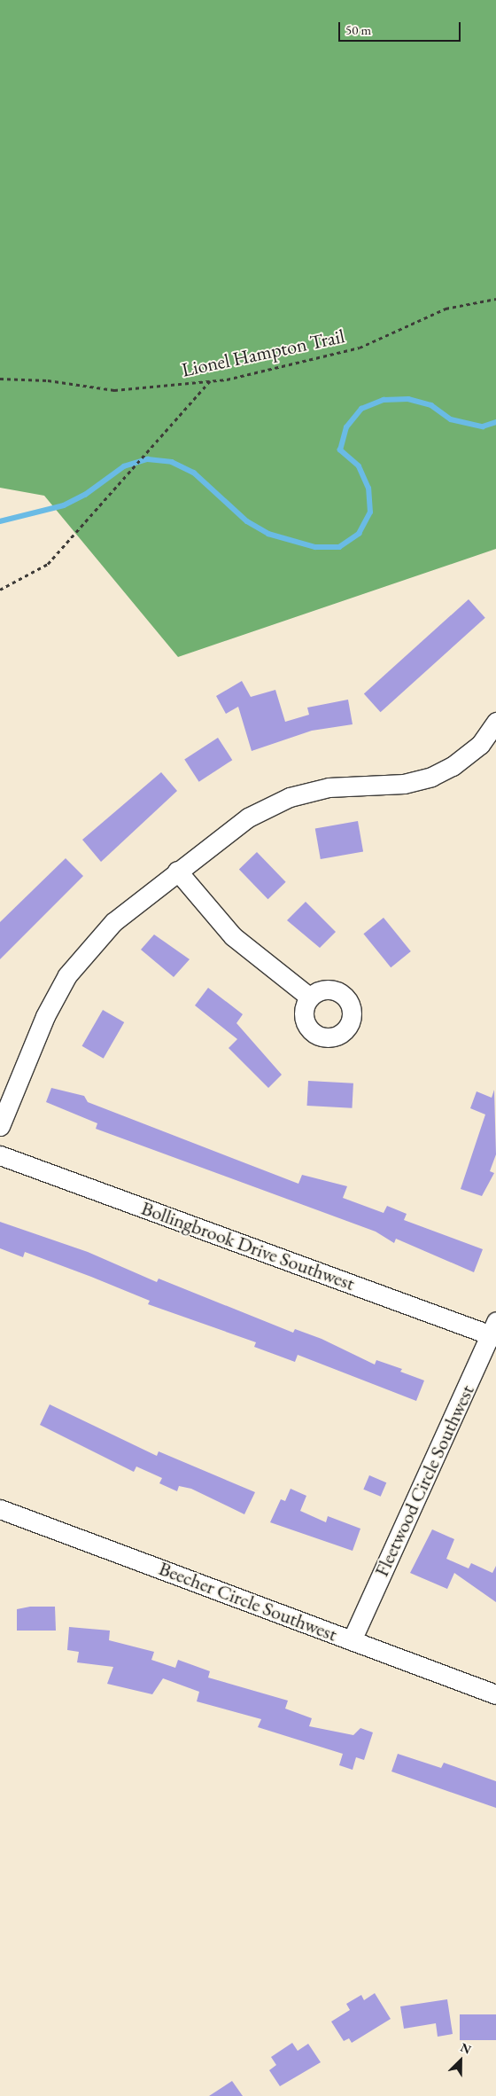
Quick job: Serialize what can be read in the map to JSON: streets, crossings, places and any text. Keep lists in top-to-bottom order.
{
  "streets": {
    "street": ["Bollingbrook Drive Southwest", "Fleetwood Circle Southwest", "Beecher Circle Southwest"],
    "path": ["Lionel Hampton Trail"]
  },
  "crossings": [
    ["Bollingbrook Drive Southwest", "Fleetwood Circle Southwest"],
    ["Fleetwood Circle Southwest", "Beecher Circle Southwest"]
  ],
  "scale_bar": "50 m",
  "north": "top right"
}
